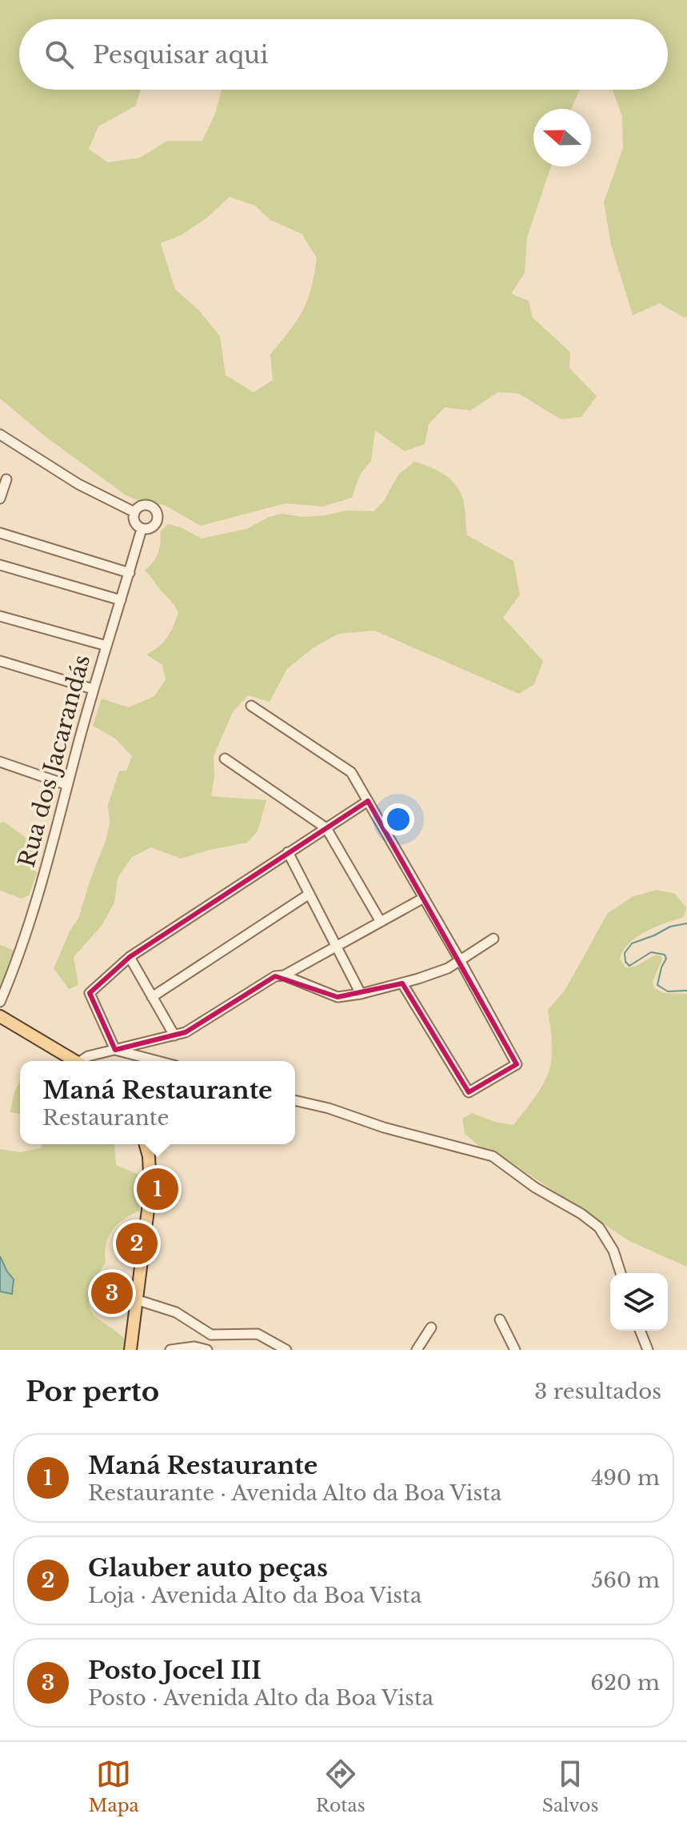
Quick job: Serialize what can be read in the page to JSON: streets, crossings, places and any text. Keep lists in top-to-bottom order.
{
  "streets": {
    "street": ["Rua dos Jacarandás"]
  },
  "north": "left",
  "page": {
    "search": "Pesquisar aqui",
    "popup": ["Maná Restaurante", "Restaurante"],
    "pins": ["1", "2", "3"],
    "heading": ["Por perto", "3 resultados"],
    "list": [
      {
        "mark": "1",
        "name": "Maná Restaurante",
        "note": "Restaurante · Avenida Alto da Boa Vista",
        "value": "490 m"
      },
      {
        "mark": "2",
        "name": "Glauber auto peças",
        "note": "Loja · Avenida Alto da Boa Vista",
        "value": "560 m"
      },
      {
        "mark": "3",
        "name": "Posto Jocel III",
        "note": "Posto · Avenida Alto da Boa Vista",
        "value": "620 m"
      }
    ],
    "nav": ["Mapa", "Rotas", "Salvos"]
  }
}
